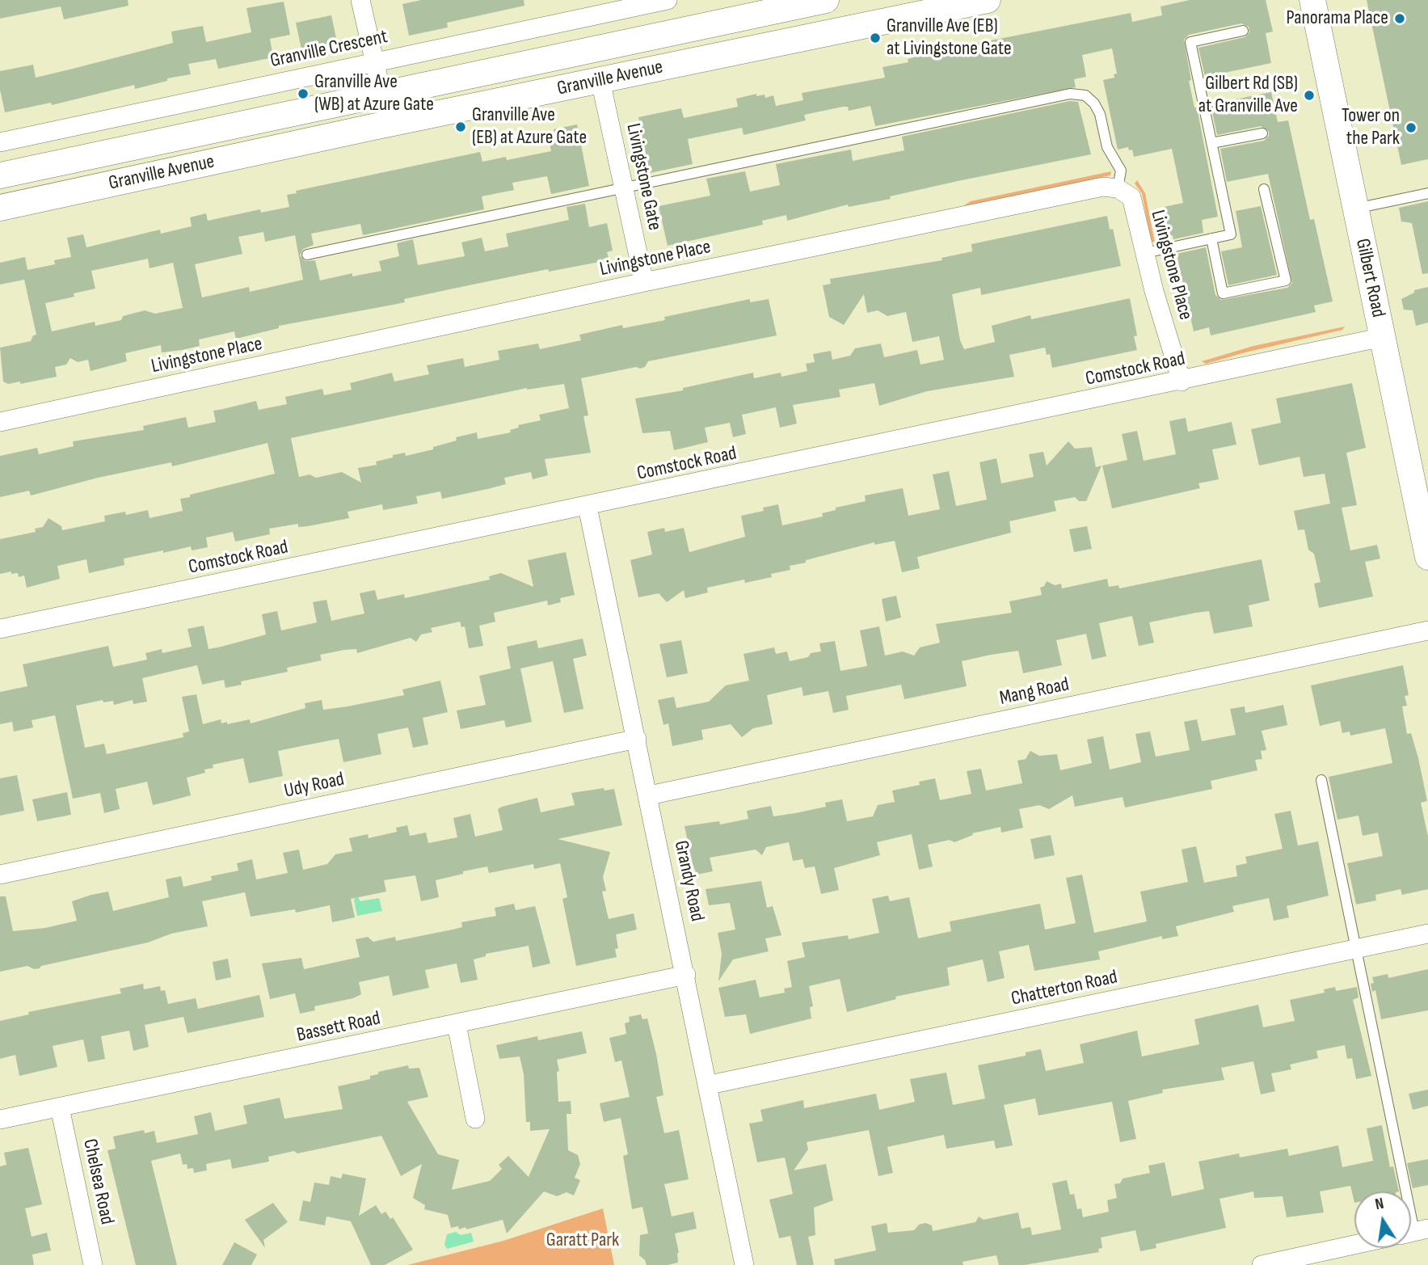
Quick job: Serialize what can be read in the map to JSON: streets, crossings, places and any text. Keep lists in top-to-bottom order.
{
  "streets": {
    "main road": ["Granville Avenue", "Gilbert Road"],
    "street": [
      "Granville Crescent",
      "Livingstone Gate",
      "Livingstone Place",
      "Comstock Road",
      "Mang Road",
      "Udy Road",
      "Grandy Road",
      "Chatterton Road",
      "Bassett Road",
      "Chelsea Road"
    ]
  },
  "crossings": [
    ["Granville Avenue", "Livingstone Gate"],
    ["Livingstone Gate", "Livingstone Place"],
    ["Livingstone Place", "Comstock Road"],
    ["Gilbert Road", "Comstock Road"],
    ["Comstock Road", "Grandy Road"],
    ["Mang Road", "Grandy Road"],
    ["Udy Road", "Grandy Road"],
    ["Grandy Road", "Chatterton Road"],
    ["Grandy Road", "Bassett Road"],
    ["Bassett Road", "Chelsea Road"]
  ],
  "parks": ["Garatt Park"],
  "places": [
    "Panorama Place",
    "Granville Ave (EB) at Livingstone Gate",
    "Granville Ave (WB) at Azure Gate",
    "Gilbert Rd (SB) at Granville Ave",
    "Granville Ave (EB) at Azure Gate",
    "Tower on the Park"
  ],
  "north": "top"
}
